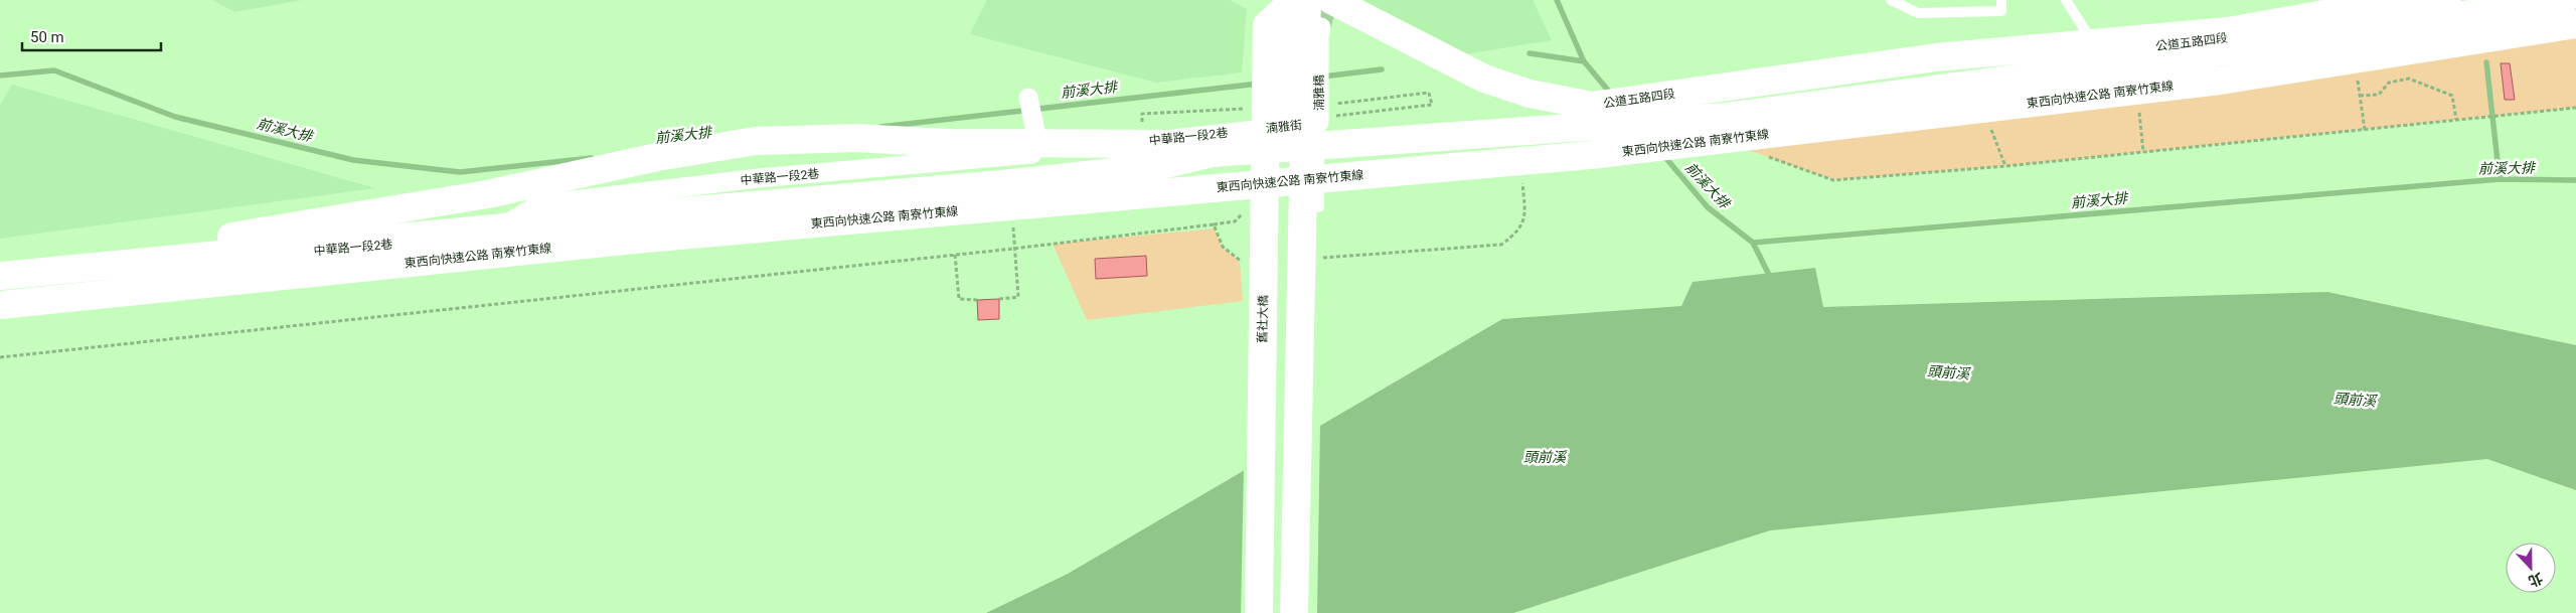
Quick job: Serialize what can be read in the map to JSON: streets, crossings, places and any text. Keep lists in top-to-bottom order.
{
  "streets": {
    "main road": ["公道五路四段", "東西向快速公路 南寮竹東線", "舊社大橋"],
    "street": ["湳雅橋", "湳雅街", "中華路一段2巷"]
  },
  "crossings": [
    ["湳雅橋", "湳雅街"],
    ["湳雅橋", "舊社大橋"],
    ["湳雅街", "中華路一段2巷"]
  ],
  "water": ["前溪大排", "頭前溪"],
  "scale_bar": "50 m",
  "north": "bottom"
}
